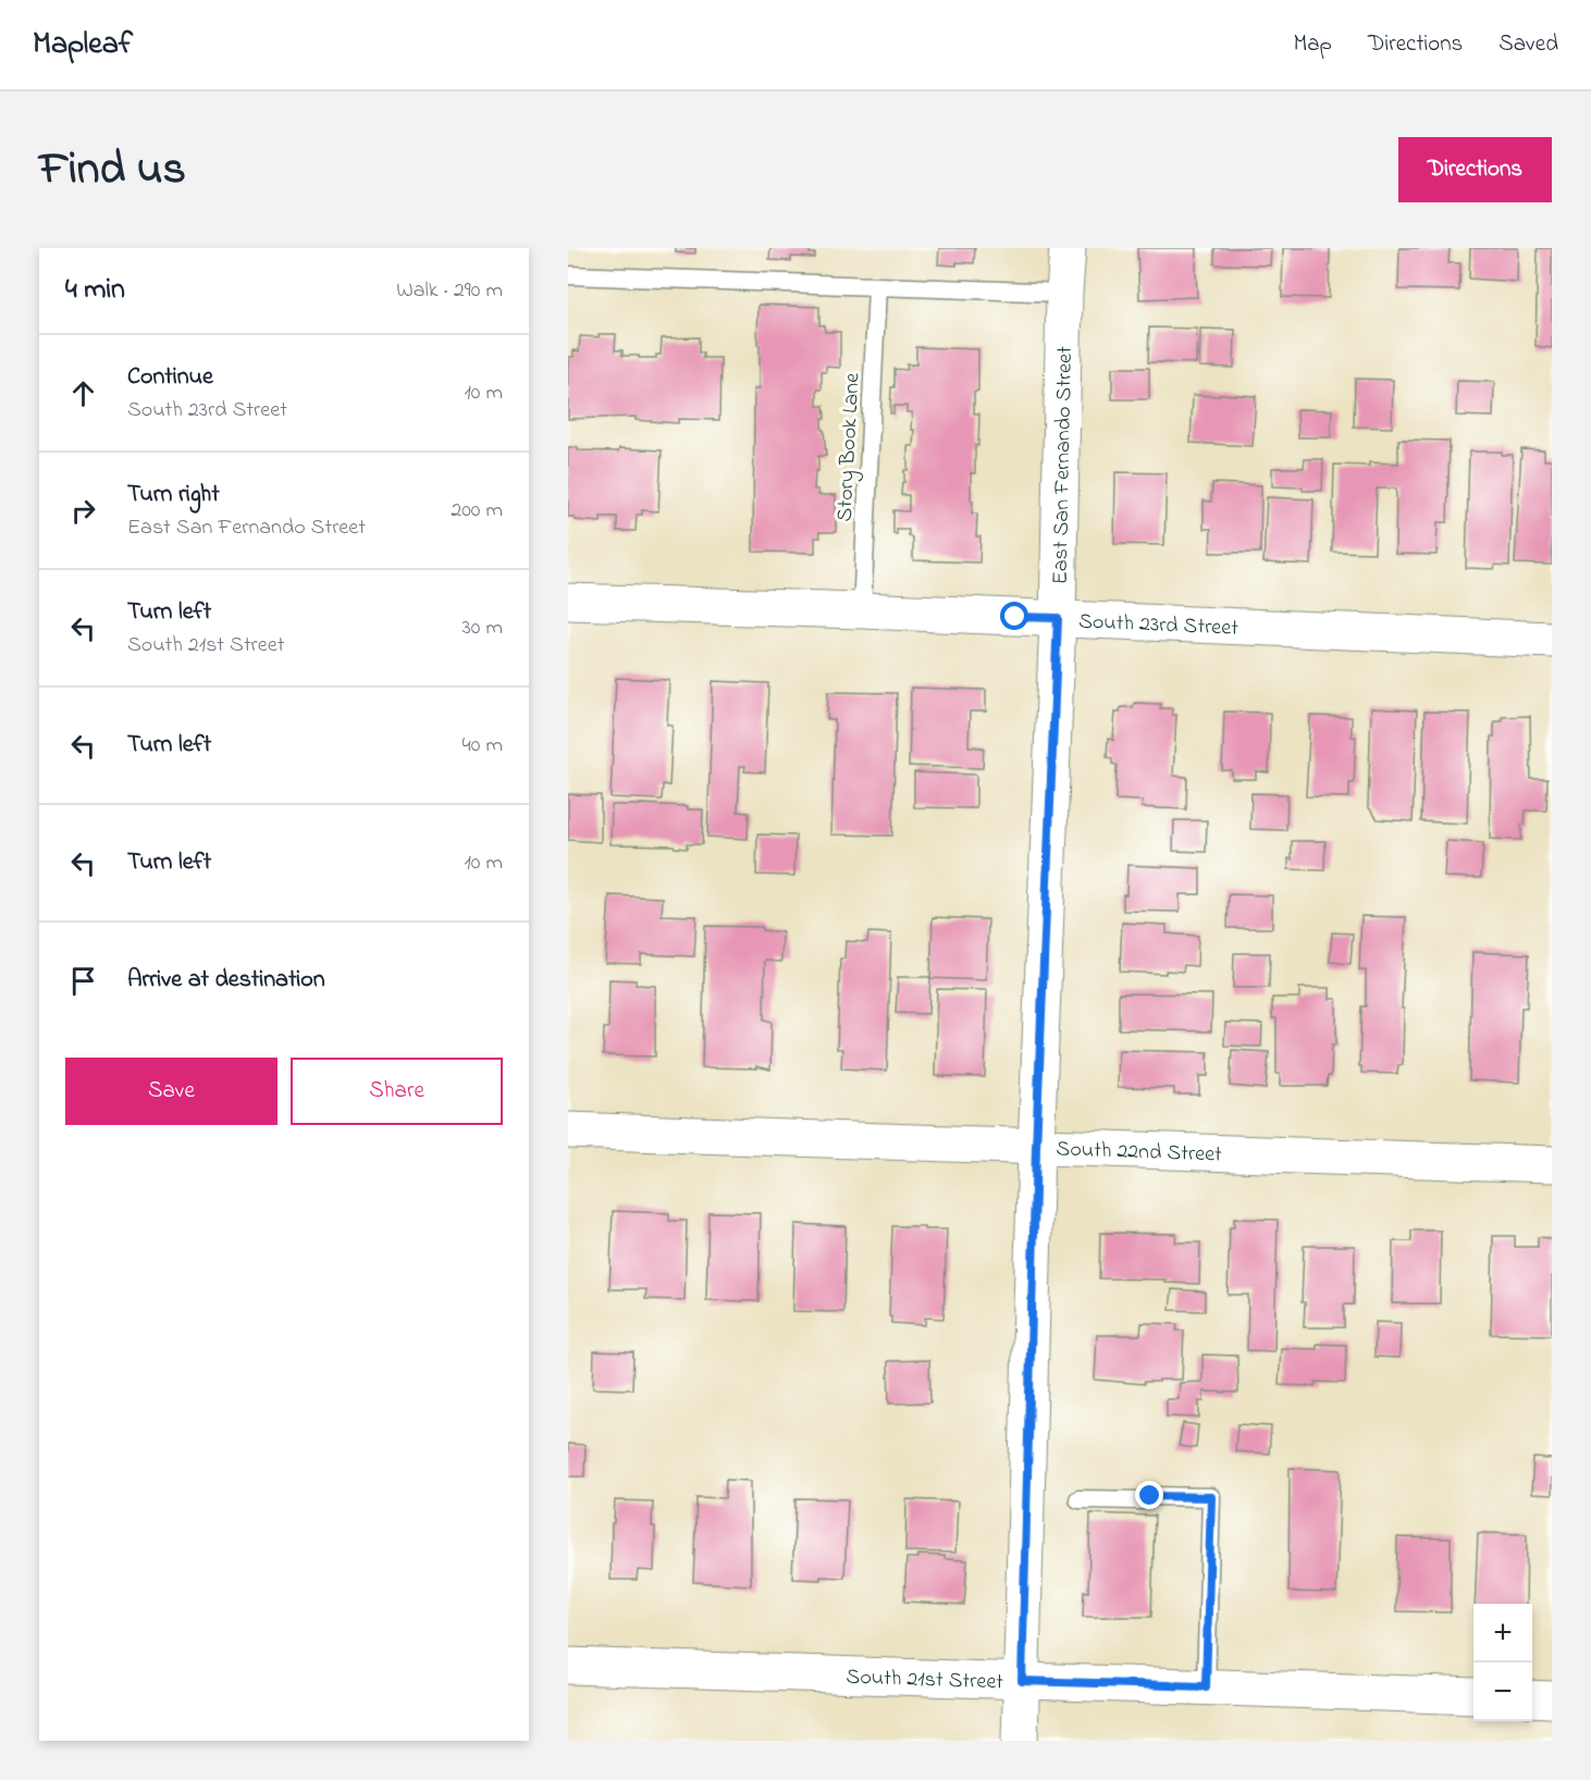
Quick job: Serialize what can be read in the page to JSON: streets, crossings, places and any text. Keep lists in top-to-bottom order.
{
  "streets": {
    "street": [
      "East San Fernando Street",
      "South 23rd Street",
      "South 22nd Street",
      "South 21st Street"
    ],
    "lane": ["Story Book Lane"]
  },
  "crossings": [
    ["Story Book Lane", "South 23rd Street"],
    ["East San Fernando Street", "South 23rd Street"],
    ["East San Fernando Street", "South 22nd Street"],
    ["East San Fernando Street", "South 21st Street"]
  ],
  "page": {
    "header": "Mapleaf",
    "nav": ["Map", "Directions", "Saved"],
    "title": "Find us",
    "buttons": [
      "Directions",
      ["Save", "Share"]
    ],
    "heading": ["4 min", "Walk · 290 m"],
    "list": [
      ["Continue", "South 23rd Street", "10 m"],
      ["Turn right", "East San Fernando Street", "200 m"],
      ["Turn left", "South 21st Street", "30 m"],
      ["Turn left", "40 m"],
      ["Turn left", "10 m"],
      "Arrive at destination"
    ],
    "map_buttons": ["+", "−"]
  }
}
